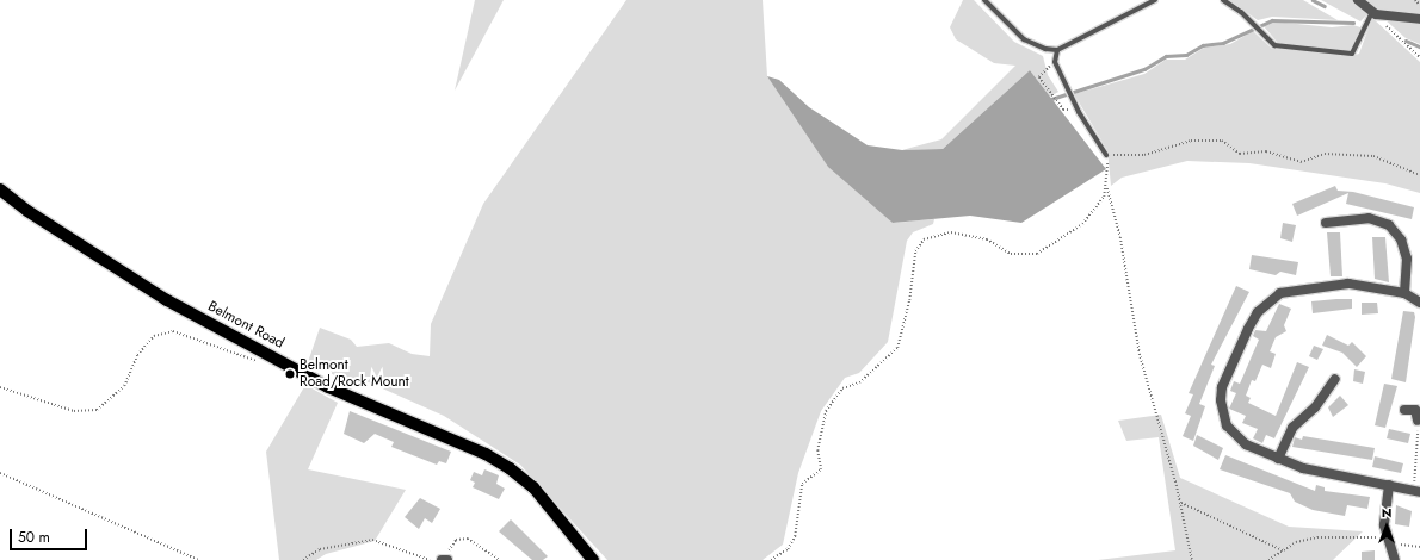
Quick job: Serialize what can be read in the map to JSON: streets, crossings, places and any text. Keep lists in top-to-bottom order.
{
  "streets": {
    "main road": ["Belmont Road"]
  },
  "places": ["Belmont Road/Rock Mount"],
  "scale_bar": "50 m",
  "north": "top"
}
